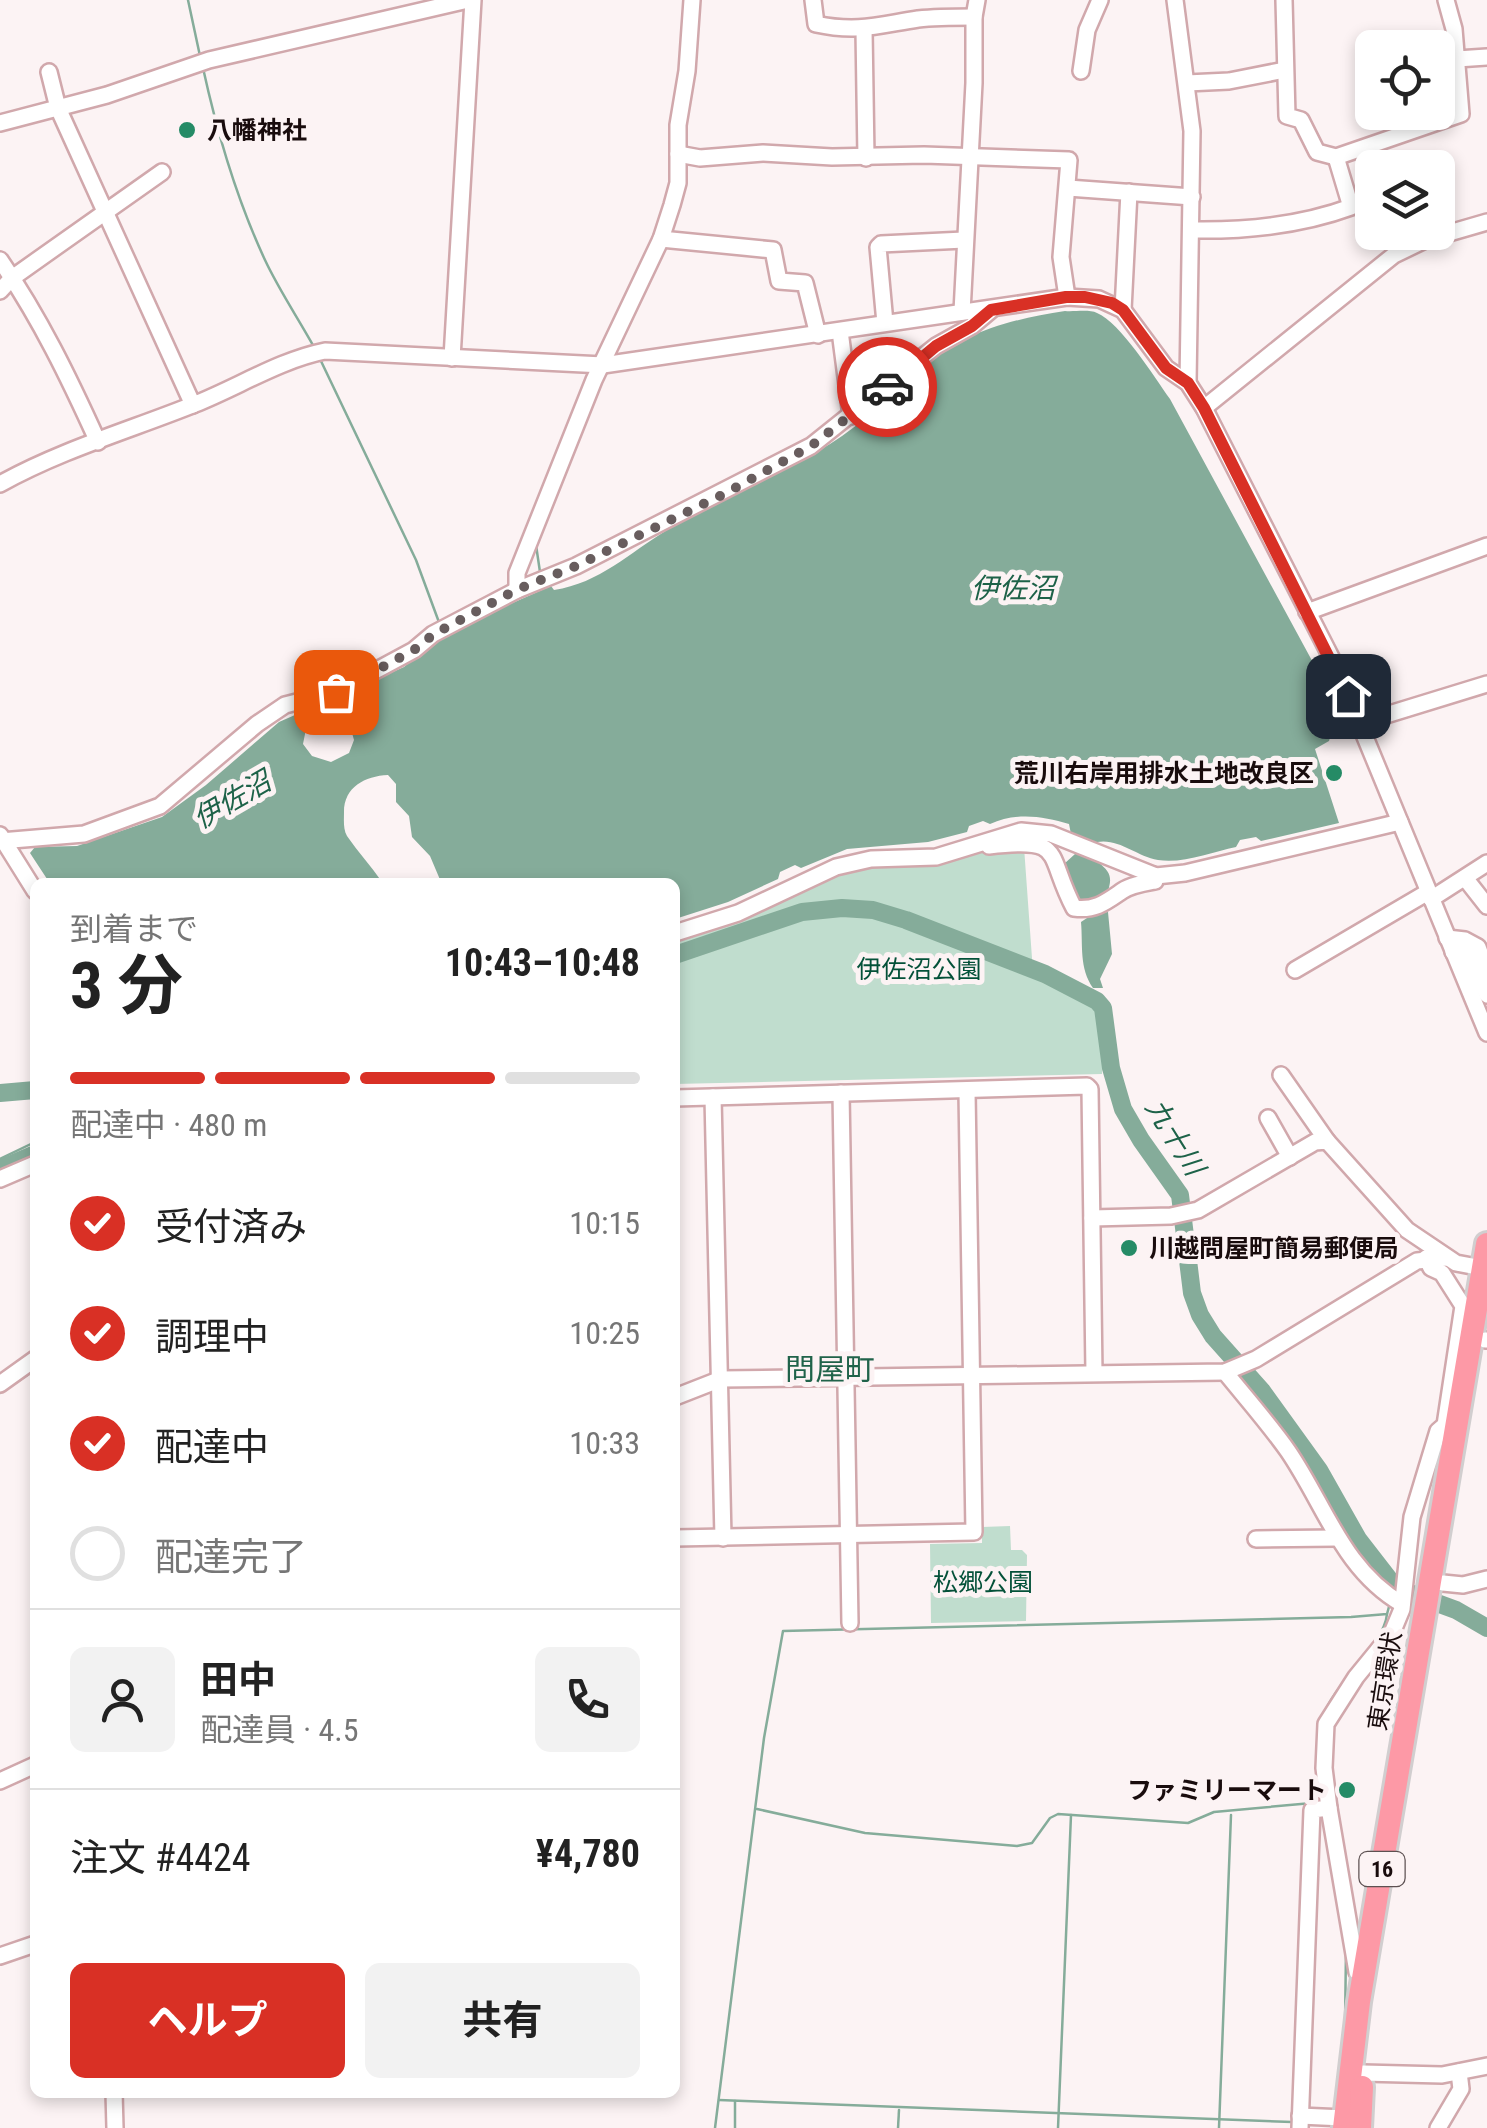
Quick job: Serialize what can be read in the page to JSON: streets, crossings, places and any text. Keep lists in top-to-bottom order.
{
  "streets": {
    "highway": ["東京環状", "16"]
  },
  "districts": ["問屋町"],
  "water": ["伊佐沼", "九十川"],
  "parks": ["伊佐沼公園", "松郷公園"],
  "places": [
    "八幡神社",
    "荒川右岸用排水土地改良区",
    "川越問屋町簡易郵便局",
    "ファミリーマート"
  ],
  "page": {
    "heading": ["3 分", "到着まで", "10:43–10:48"],
    "panel": [
      "田中",
      "配達員 · 4.5",
      "注文 #4424",
      "¥4,780"
    ],
    "bar": "配達中 · 480 m",
    "list": [
      ["受付済み", "10:15"],
      ["調理中", "10:25"],
      ["配達中", "10:33"],
      "配達完了"
    ],
    "buttons": ["ヘルプ", "共有"]
  }
}
